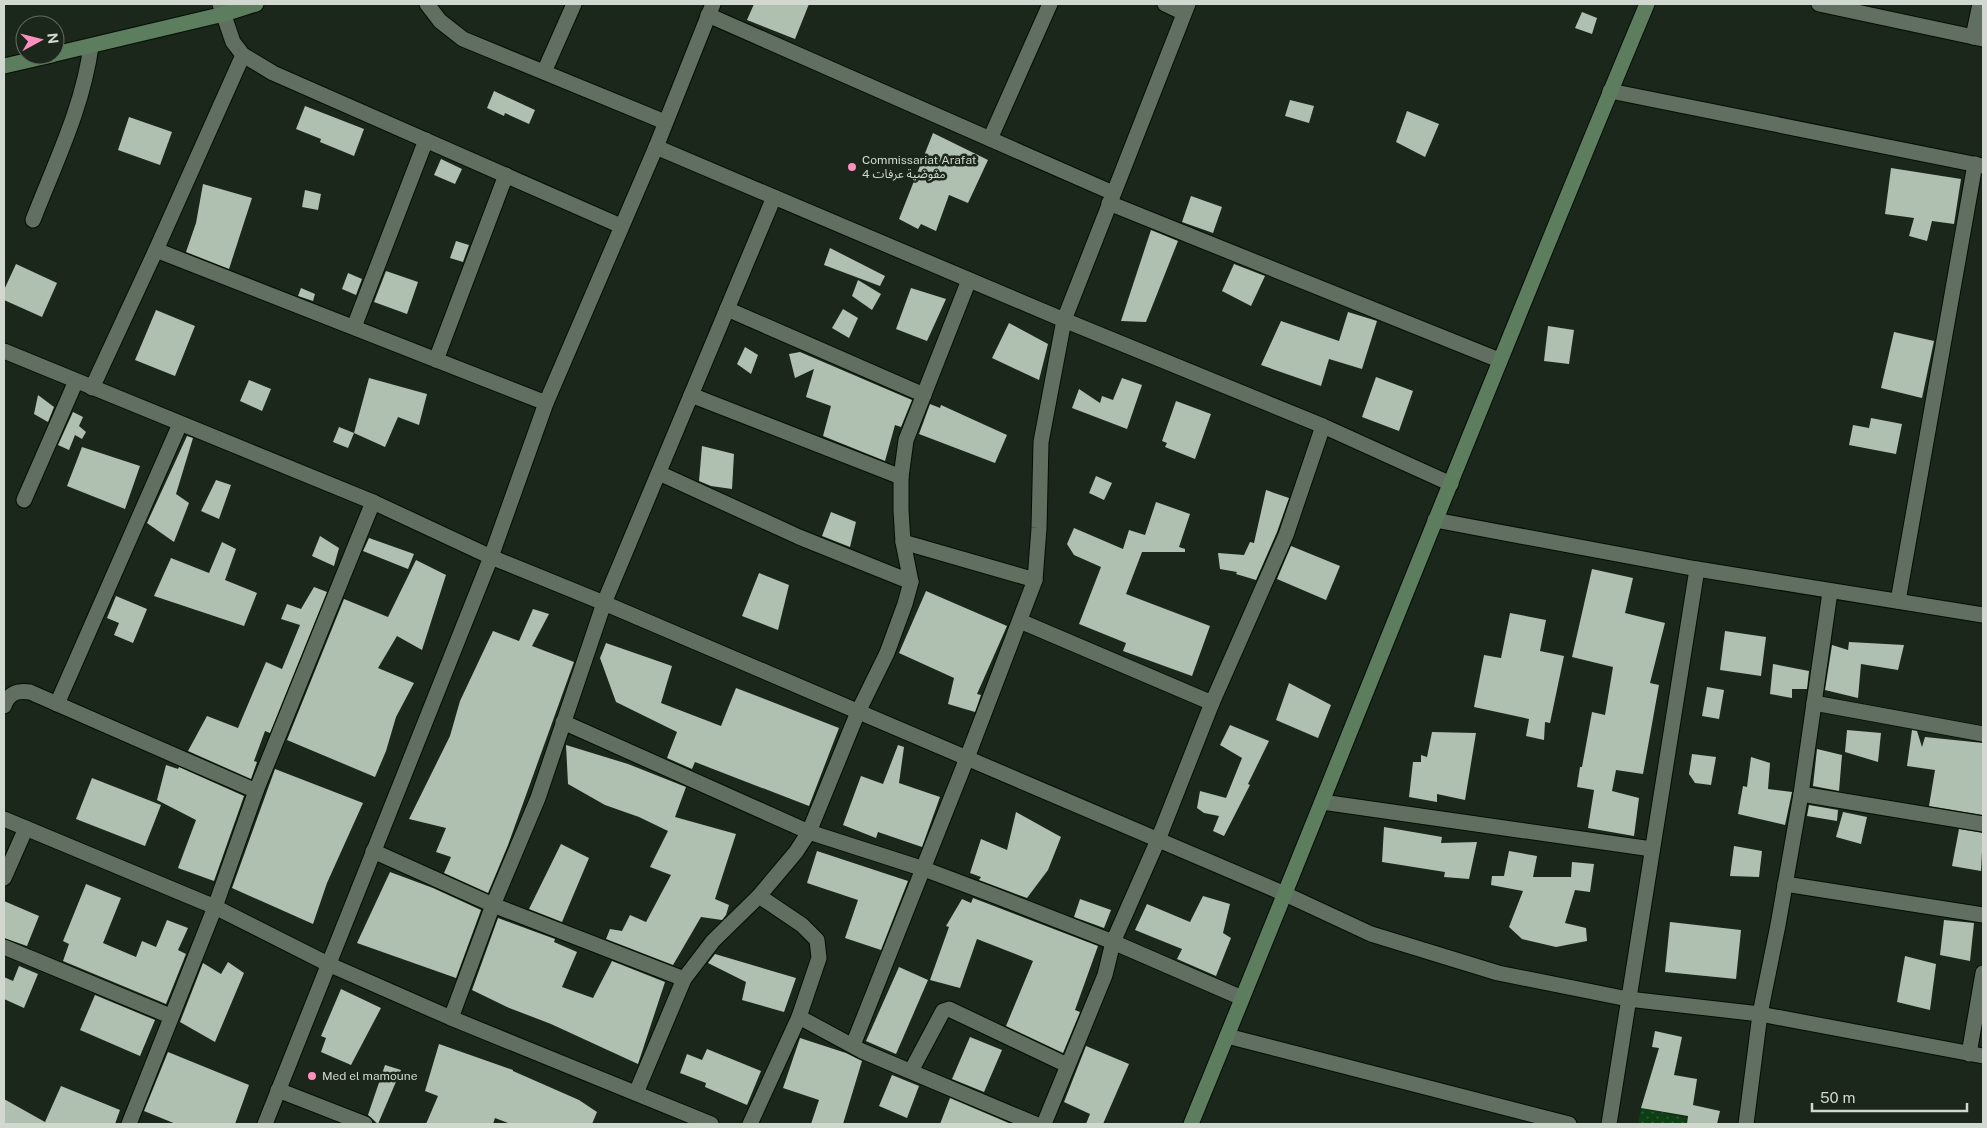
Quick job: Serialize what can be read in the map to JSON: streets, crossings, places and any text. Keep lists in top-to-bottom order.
{
  "places": ["Commissariat Arafat 4 مفوضية عرفات", "Med el mamoune"],
  "scale_bar": "50 m",
  "north": "right"
}
